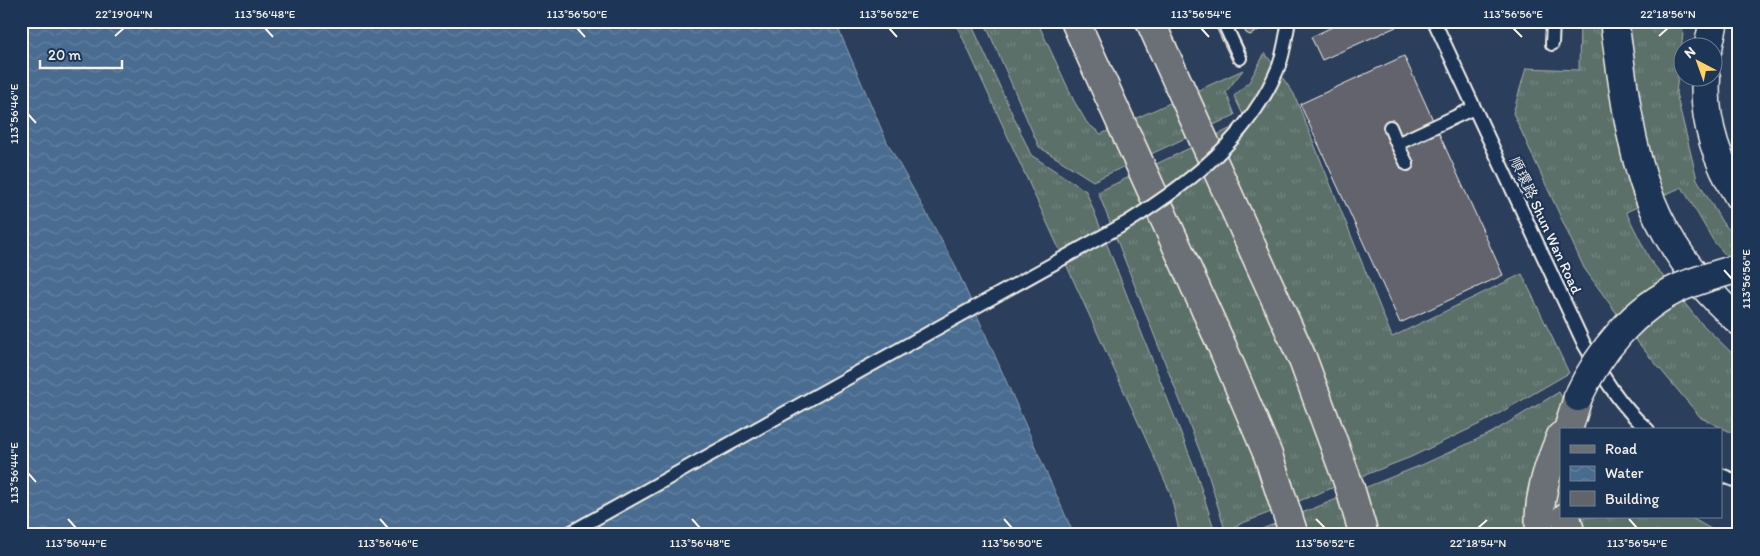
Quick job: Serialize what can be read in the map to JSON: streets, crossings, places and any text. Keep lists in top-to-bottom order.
{
  "streets": {
    "lane": ["順環路 Shun Wan Road"]
  },
  "legend": ["Road", "Water", "Building"],
  "scale_bar": "20 m",
  "north": "top left",
  "coordinates": [
    "22°19'04\"N",
    "113°56'48\"E",
    "113°56'50\"E",
    "113°56'52\"E",
    "113°56'54\"E",
    "113°56'56\"E",
    "22°18'56\"N",
    "113°56'46\"E",
    "113°56'44\"E",
    "22°18'54\"N"
  ]
}
